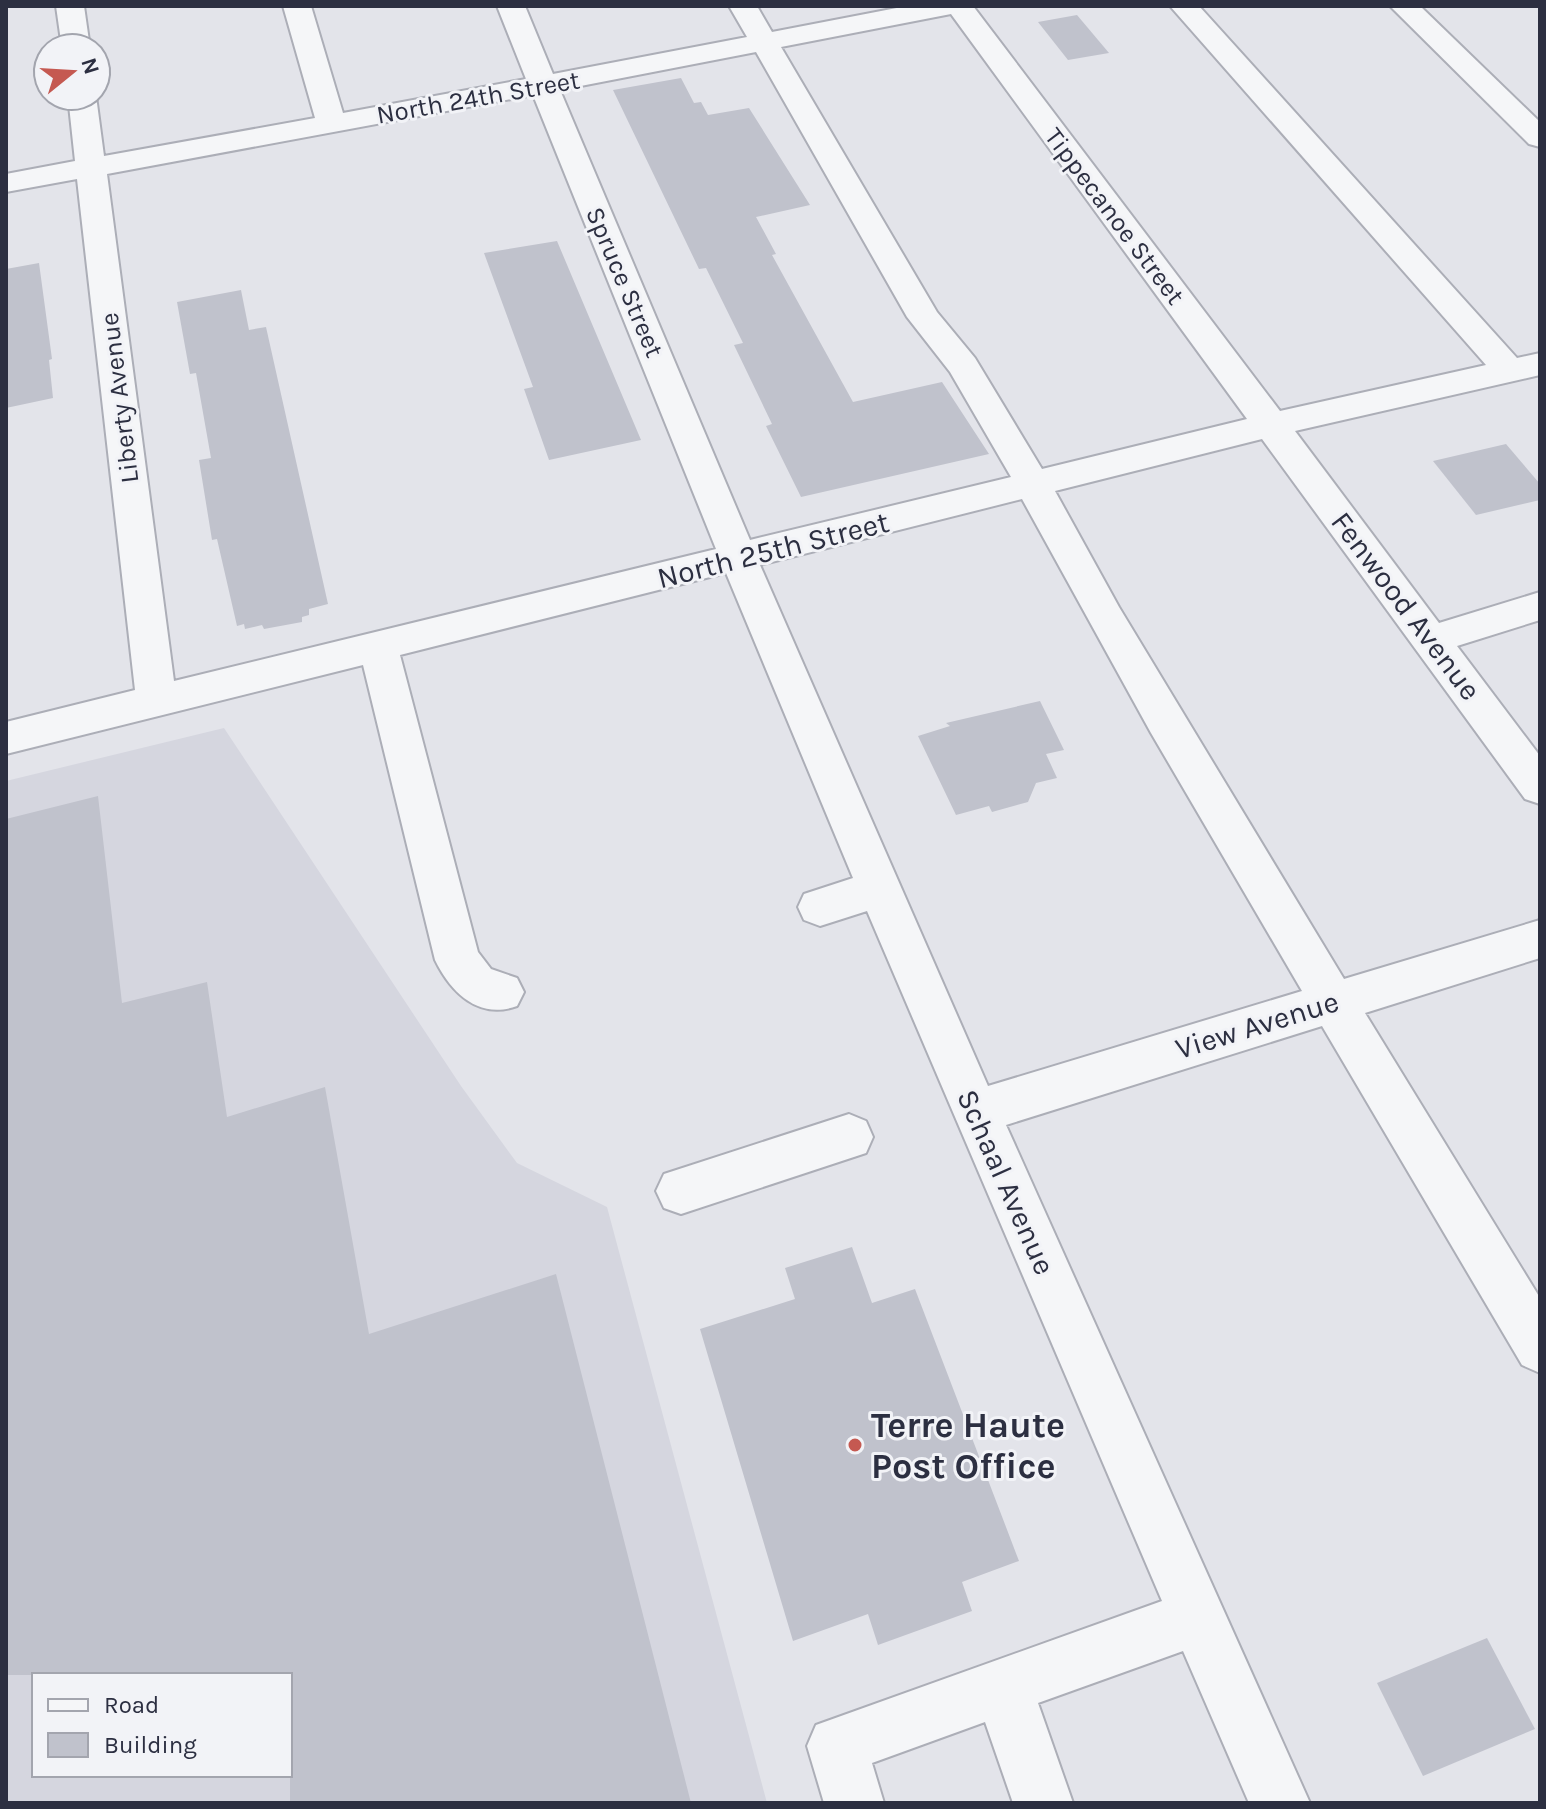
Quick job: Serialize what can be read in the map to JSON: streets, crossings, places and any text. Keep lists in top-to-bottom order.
{
  "streets": {
    "street": [
      "North 24th Street",
      "Tippecanoe Street",
      "Spruce Street",
      "Liberty Avenue",
      "North 25th Street",
      "Fenwood Avenue",
      "View Avenue",
      "Schaal Avenue"
    ]
  },
  "crossings": [
    ["North 24th Street", "Spruce Street"],
    ["North 24th Street", "Liberty Avenue"],
    ["Tippecanoe Street", "North 25th Street"],
    ["Tippecanoe Street", "Fenwood Avenue"],
    ["Spruce Street", "North 25th Street"],
    ["Spruce Street", "Schaal Avenue"],
    ["Liberty Avenue", "North 25th Street"],
    ["North 25th Street", "Fenwood Avenue"],
    ["North 25th Street", "Schaal Avenue"],
    ["View Avenue", "Schaal Avenue"]
  ],
  "places": ["Terre Haute Post Office"],
  "legend": ["Road", "Building"],
  "north": "right"
}
